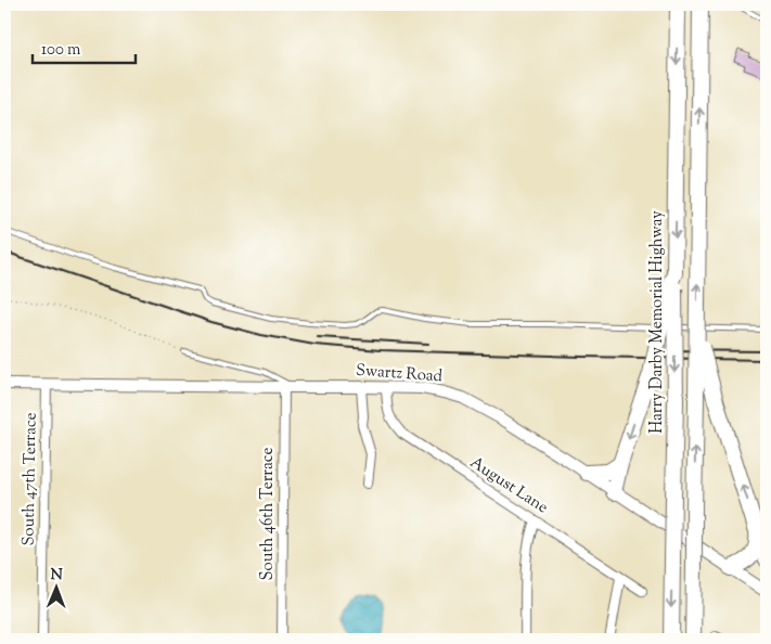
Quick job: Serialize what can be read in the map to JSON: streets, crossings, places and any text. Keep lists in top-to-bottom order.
{
  "streets": {
    "highway": ["Harry Darby Memorial Highway"],
    "street": [
      "Swartz Road",
      "South 47th Terrace",
      "August Lane",
      "South 46th Terrace"
    ]
  },
  "crossings": [
    ["Swartz Road", "South 47th Terrace"],
    ["Swartz Road", "August Lane"],
    ["Swartz Road", "South 46th Terrace"]
  ],
  "scale_bar": "100 m",
  "north": "top"
}
